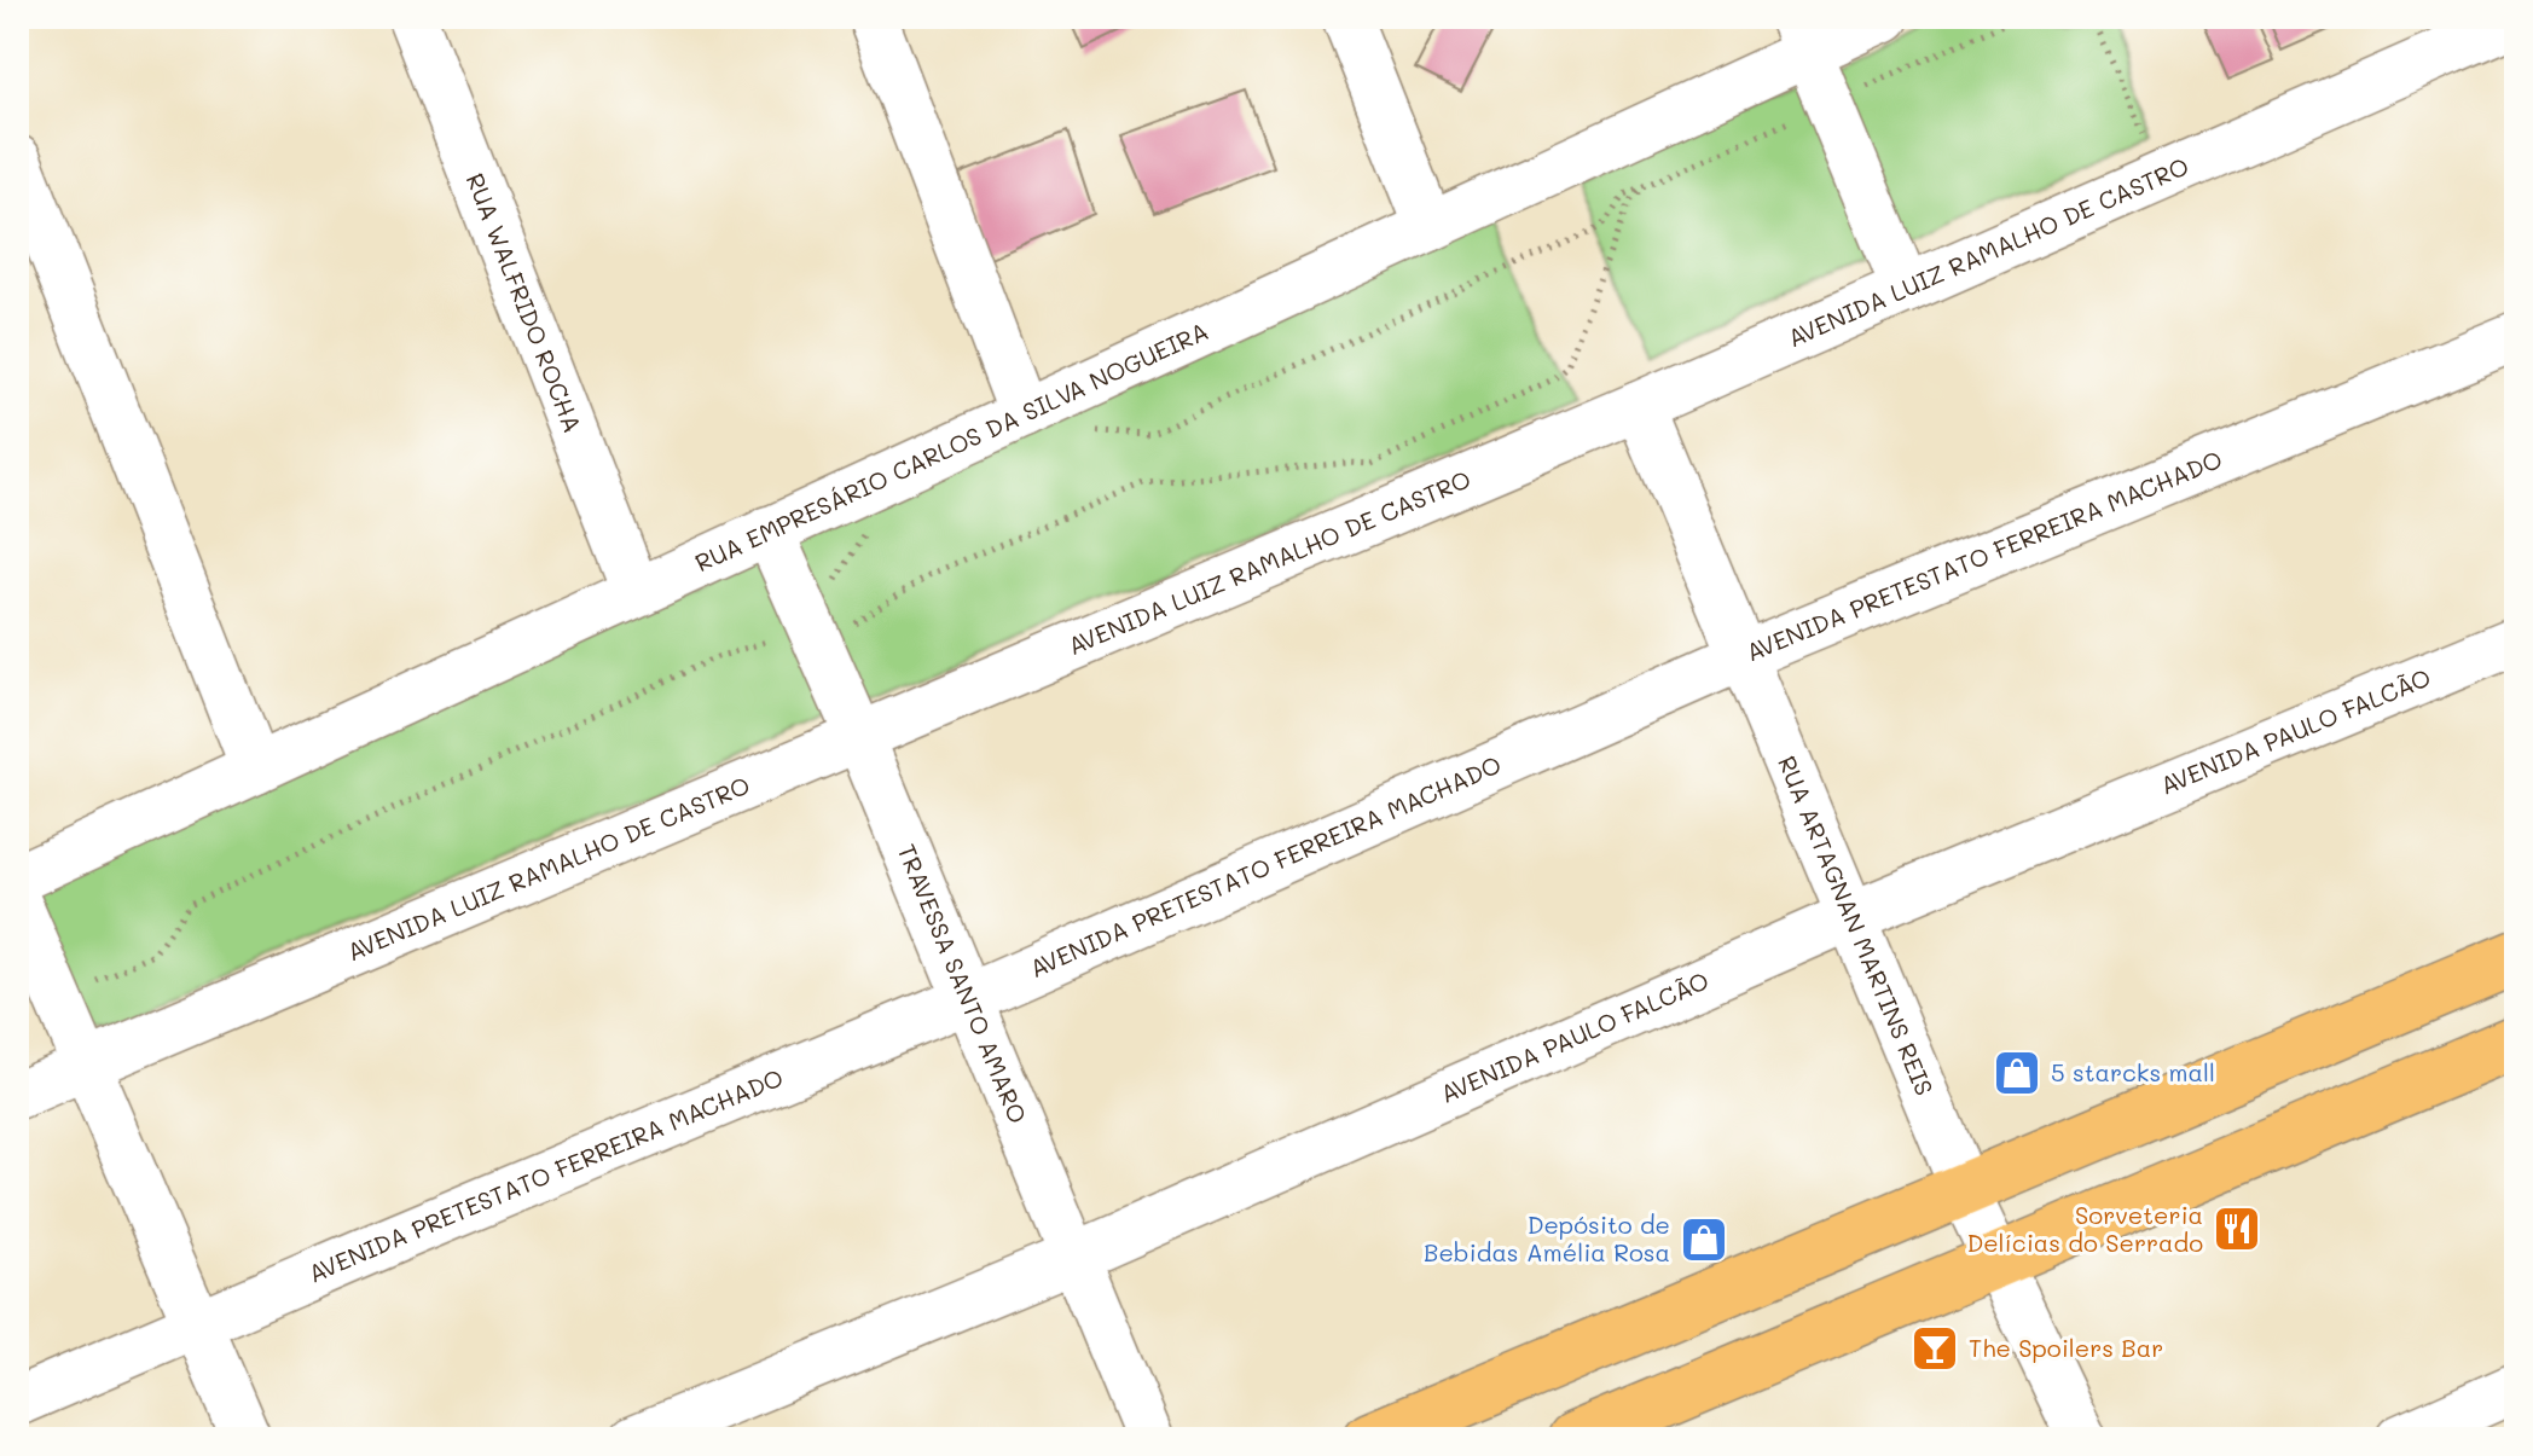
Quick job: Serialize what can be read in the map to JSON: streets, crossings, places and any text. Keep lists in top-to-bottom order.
{
  "streets": {
    "street": [
      "AVENIDA LUIZ RAMALHO DE CASTRO",
      "RUA WALFRIDO ROCHA",
      "RUA EMPRESÁRIO CARLOS DA SILVA NOGUEIRA",
      "AVENIDA PRETESTATO FERREIRA MACHADO",
      "AVENIDA PAULO FALCÃO",
      "RUA ARTAGNAN MARTINS REIS",
      "TRAVESSA SANTO AMARO"
    ]
  },
  "crossings": [
    ["AVENIDA LUIZ RAMALHO DE CASTRO", "RUA ARTAGNAN MARTINS REIS"],
    ["AVENIDA LUIZ RAMALHO DE CASTRO", "TRAVESSA SANTO AMARO"],
    ["RUA WALFRIDO ROCHA", "RUA EMPRESÁRIO CARLOS DA SILVA NOGUEIRA"],
    ["RUA EMPRESÁRIO CARLOS DA SILVA NOGUEIRA", "TRAVESSA SANTO AMARO"],
    ["AVENIDA PRETESTATO FERREIRA MACHADO", "RUA ARTAGNAN MARTINS REIS"],
    ["AVENIDA PRETESTATO FERREIRA MACHADO", "TRAVESSA SANTO AMARO"],
    ["AVENIDA PAULO FALCÃO", "RUA ARTAGNAN MARTINS REIS"],
    ["AVENIDA PAULO FALCÃO", "TRAVESSA SANTO AMARO"]
  ],
  "places": {
    "shop": ["5 starcks mall", "Depósito de Bebidas Amélia Rosa"],
    "restaurant": ["Sorveteria Delícias do Serrado"],
    "bar": ["The Spoilers Bar"]
  }
}
